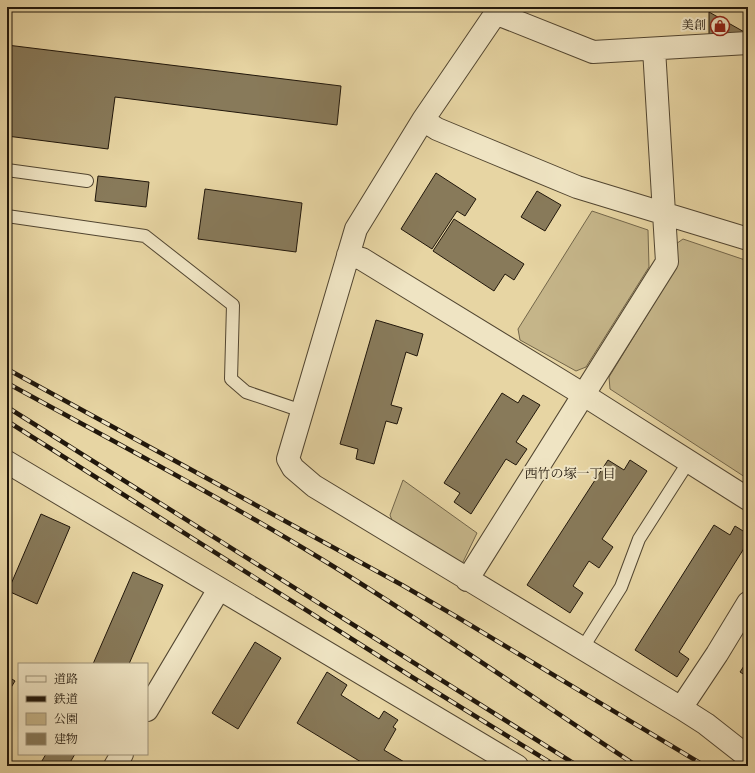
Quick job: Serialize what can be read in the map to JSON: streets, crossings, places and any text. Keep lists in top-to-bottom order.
{
  "districts": ["西竹の塚一丁目"],
  "places": {
    "shop": ["美創"]
  },
  "legend": [
    "道路",
    "鉄道",
    "公園",
    "建物"
  ]
}
